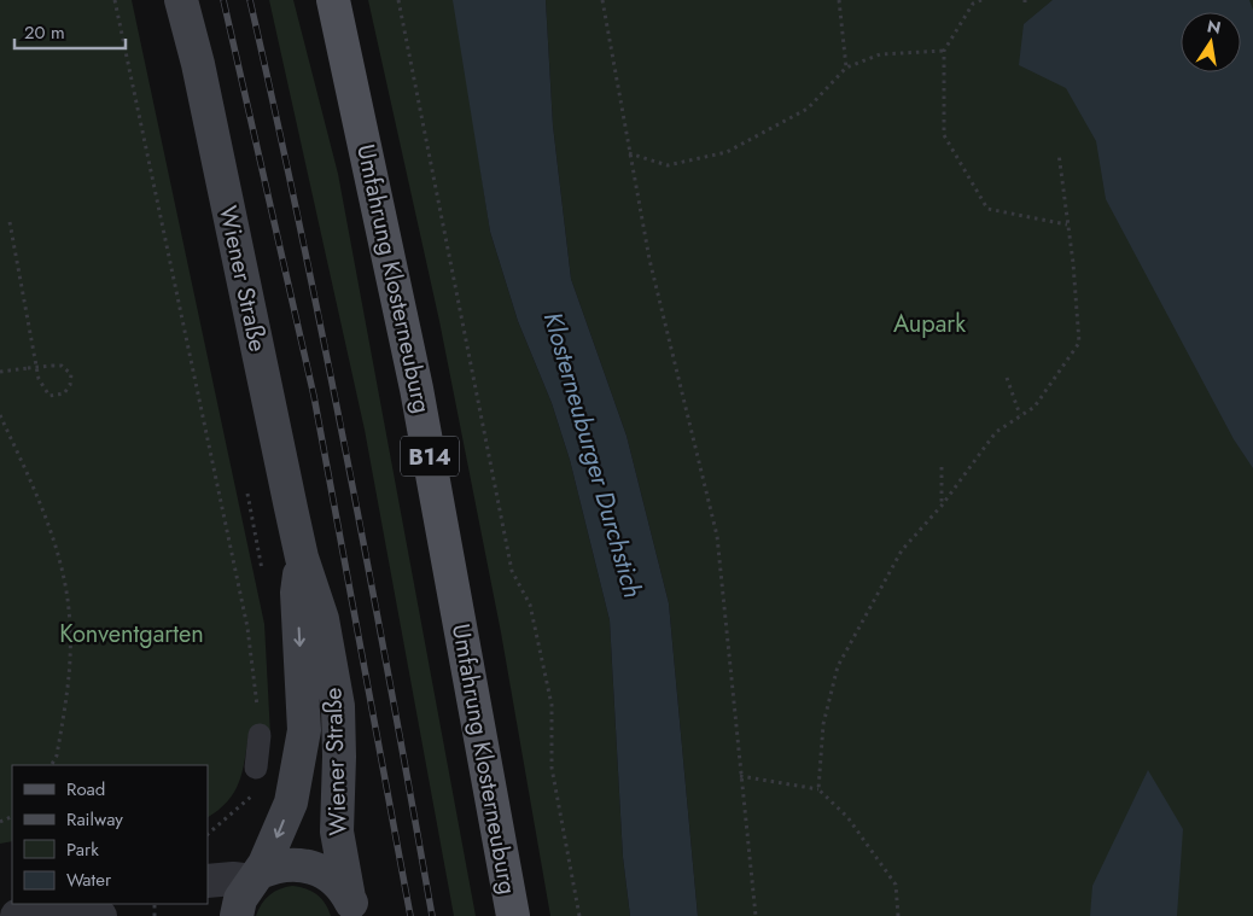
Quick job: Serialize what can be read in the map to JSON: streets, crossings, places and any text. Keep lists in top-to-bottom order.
{
  "streets": {
    "main road": ["Umfahrung Klosterneuburg", "B14"],
    "street": ["Wiener Straße"]
  },
  "water": ["Klosterneuburger Durchstich"],
  "parks": ["Aupark", "Konventgarten"],
  "legend": [
    "Road",
    "Railway",
    "Park",
    "Water"
  ],
  "scale_bar": "20 m",
  "north": "top"
}
